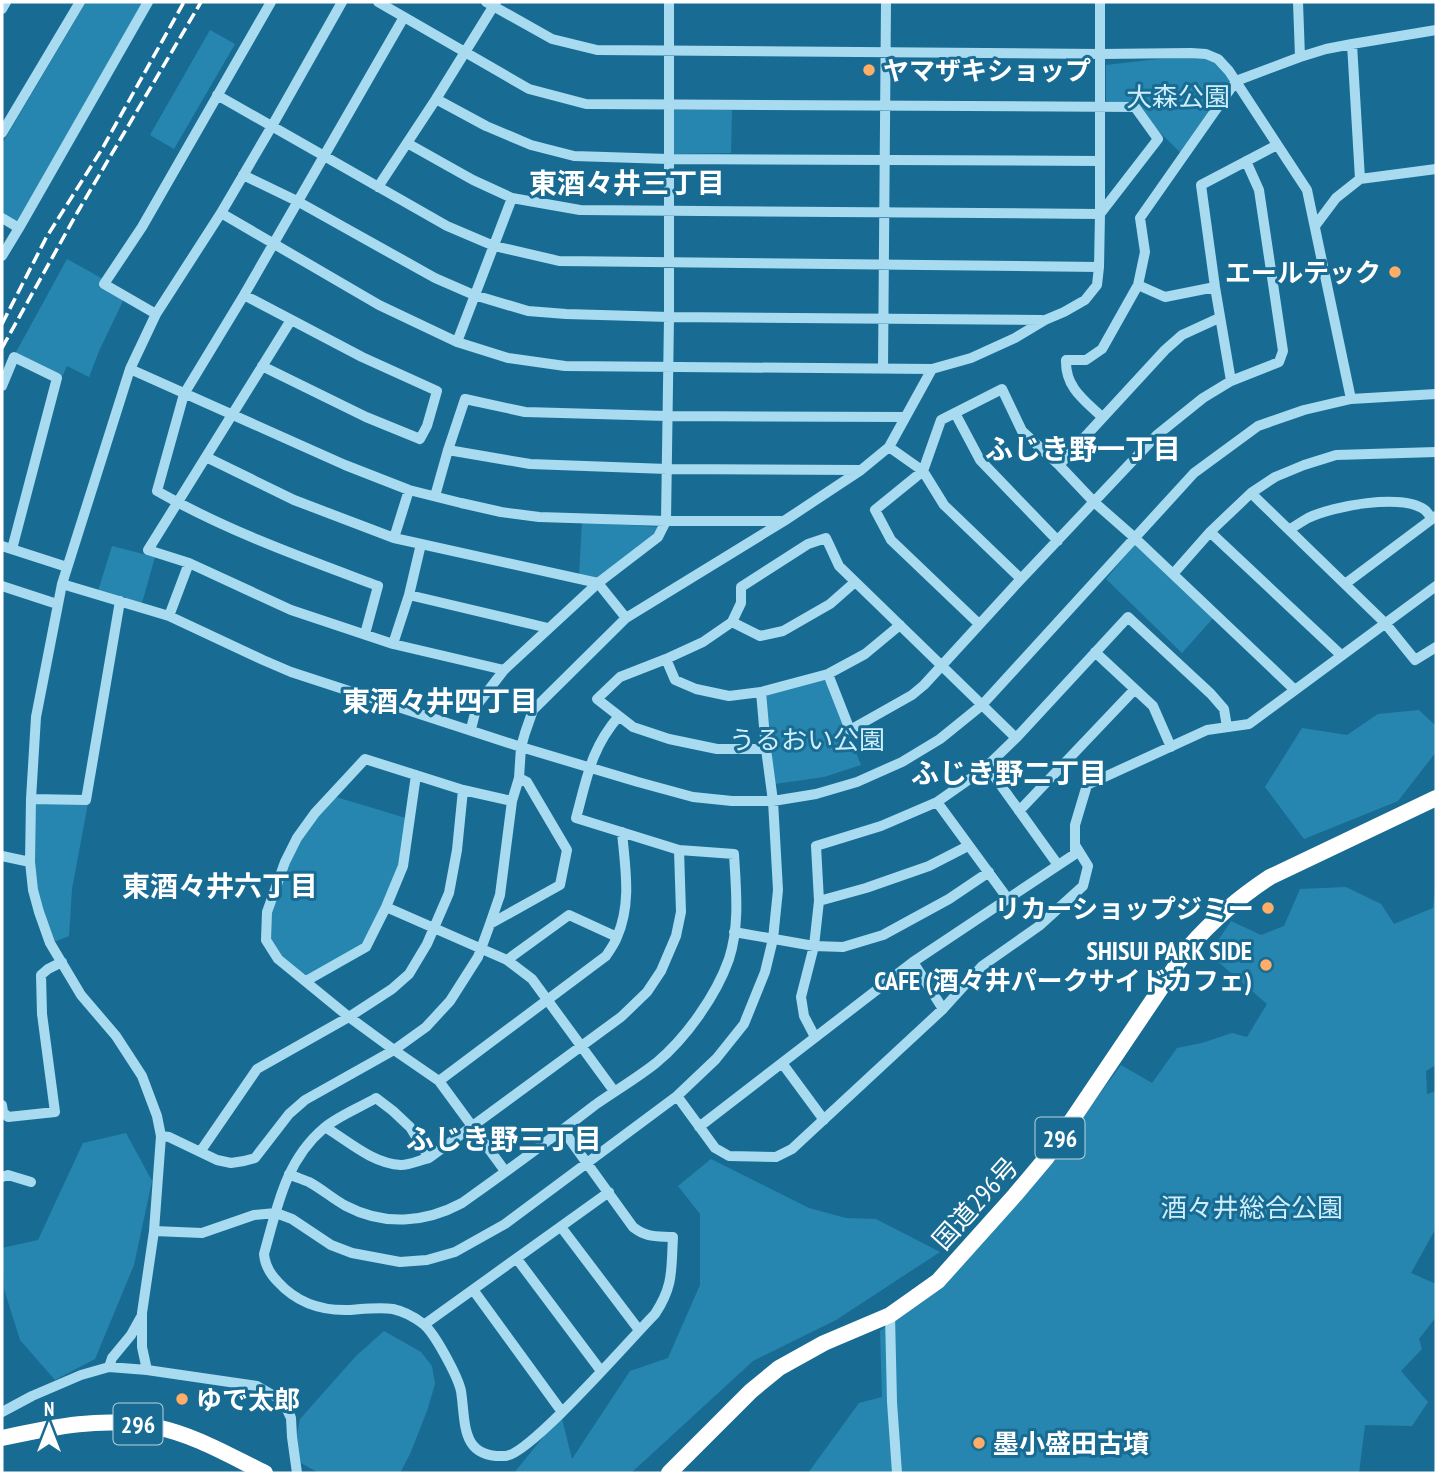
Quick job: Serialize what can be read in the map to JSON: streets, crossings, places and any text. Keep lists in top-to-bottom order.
{
  "streets": {
    "highway": ["296", "国道296号"]
  },
  "districts": [
    "東酒々井三丁目",
    "ふじき野一丁目",
    "東酒々井四丁目",
    "ふじき野二丁目",
    "東酒々井六丁目",
    "ふじき野三丁目"
  ],
  "parks": ["大森公園", "うるおい公園", "酒々井総合公園"],
  "places": [
    "ヤマザキショップ",
    "エールテック",
    "リカーショップジミー",
    "SHISUI PARK SIDE CAFE (酒々井パークサイドカフェ)",
    "ゆで太郎",
    "墨小盛田古墳"
  ],
  "north": "top"
}
